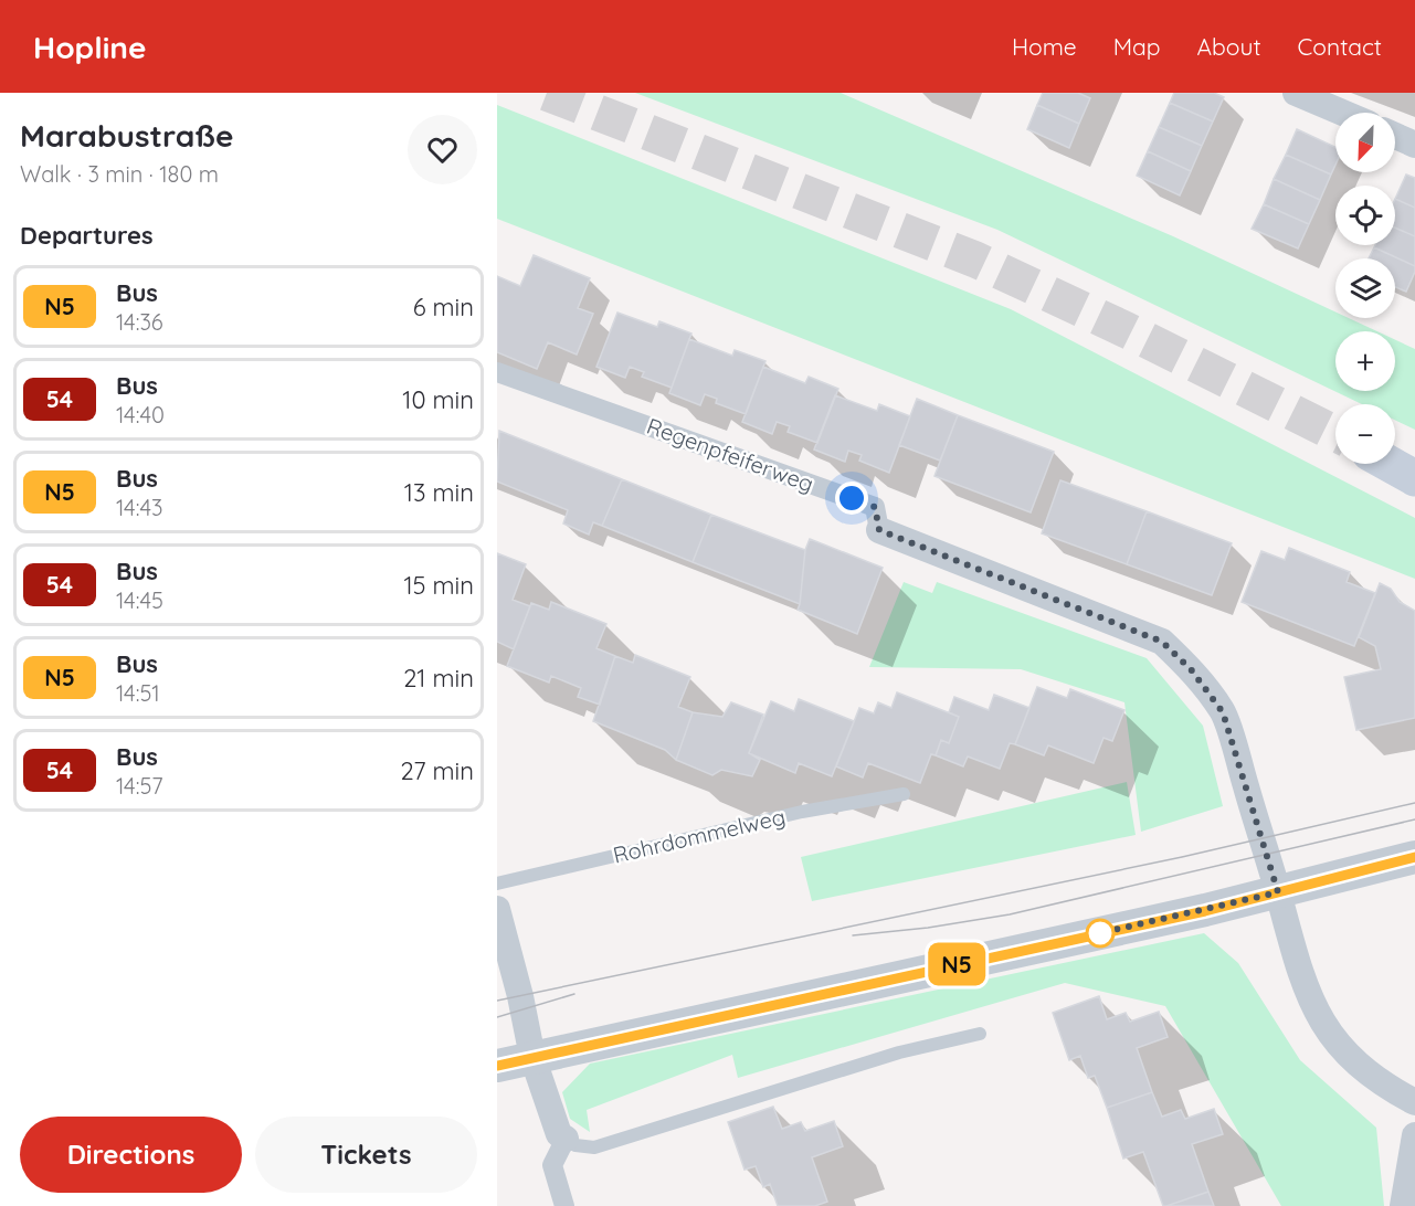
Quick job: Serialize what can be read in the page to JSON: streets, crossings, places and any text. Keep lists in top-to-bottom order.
{
  "streets": {
    "street": ["Regenpfeiferweg"],
    "lane": ["Rohrdommelweg"]
  },
  "lines": ["bus line N5"],
  "north": "bottom left",
  "page": {
    "header": "Hopline",
    "nav": [
      "Home",
      "Map",
      "About",
      "Contact"
    ],
    "heading": [
      ["Marabustraße", "Walk · 3 min · 180 m"],
      "Departures"
    ],
    "on_map": "N5",
    "map_buttons": ["+", "−"],
    "list": [
      {
        "mark": "N5",
        "name": "Bus",
        "note": "14:36",
        "value": "6 min"
      },
      {
        "mark": "54",
        "name": "Bus",
        "note": "14:40",
        "value": "10 min"
      },
      {
        "mark": "N5",
        "name": "Bus",
        "note": "14:43",
        "value": "13 min"
      },
      {
        "mark": "54",
        "name": "Bus",
        "note": "14:45",
        "value": "15 min"
      },
      {
        "mark": "N5",
        "name": "Bus",
        "note": "14:51",
        "value": "21 min"
      },
      {
        "mark": "54",
        "name": "Bus",
        "note": "14:57",
        "value": "27 min"
      }
    ],
    "buttons": ["Directions", "Tickets"]
  }
}
